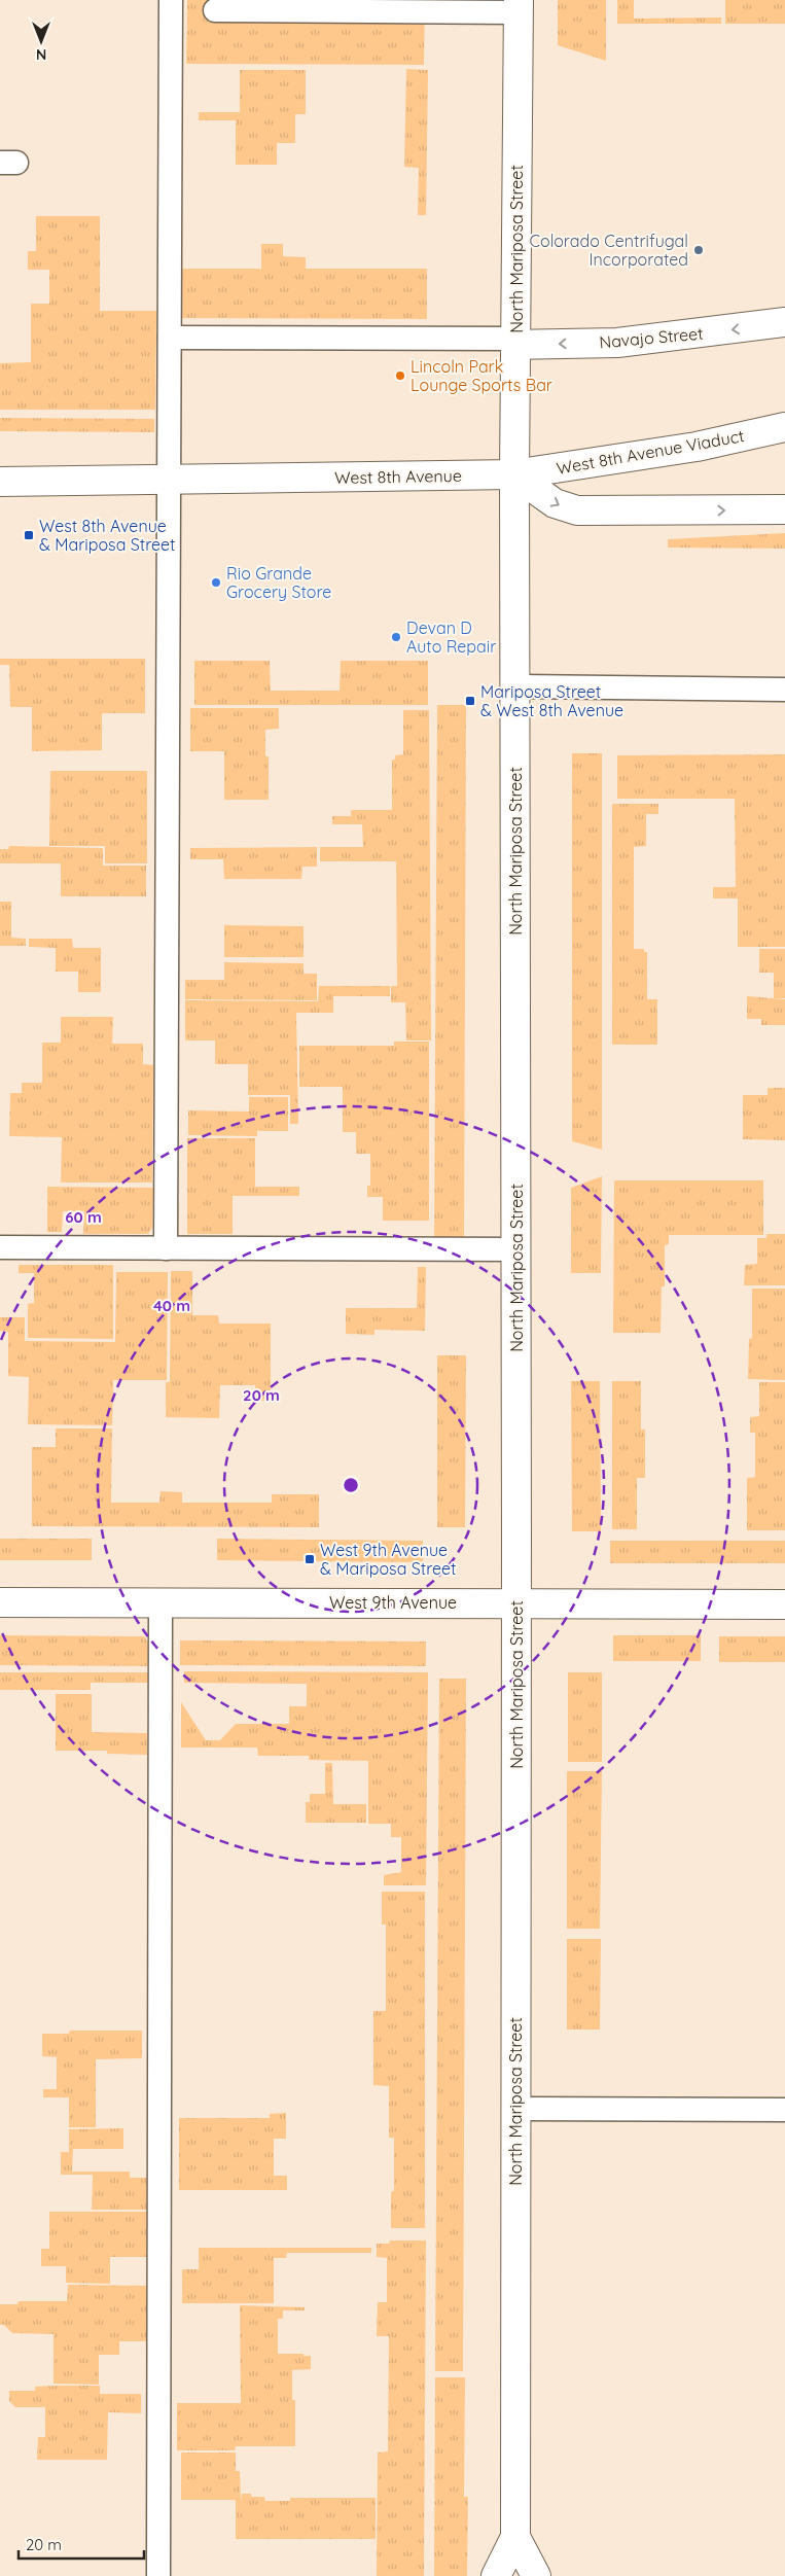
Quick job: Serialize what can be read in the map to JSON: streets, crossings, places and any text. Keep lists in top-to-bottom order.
{
  "streets": {
    "street": [
      "North Mariposa Street",
      "Navajo Street",
      "West 8th Avenue Viaduct",
      "West 8th Avenue",
      "West 9th Avenue"
    ]
  },
  "crossings": [
    ["North Mariposa Street", "Navajo Street"],
    ["North Mariposa Street", "West 8th Avenue Viaduct"],
    ["North Mariposa Street", "West 8th Avenue"],
    ["North Mariposa Street", "West 9th Avenue"],
    ["West 8th Avenue Viaduct", "West 8th Avenue"]
  ],
  "places": {
    "other": [
      "Colorado Centrifugal Incorporated",
      "Lincoln Park Lounge Sports Bar",
      "Rio Grande Grocery Store",
      "Devan D Auto Repair"
    ],
    "transit": ["West 8th Avenue & Mariposa Street", "Mariposa Street & West 8th Avenue", "West 9th Avenue & Mariposa Street"]
  },
  "scale_bar": "20 m",
  "north": "bottom",
  "rings": ["60 m", "40 m", "20 m"]
}
